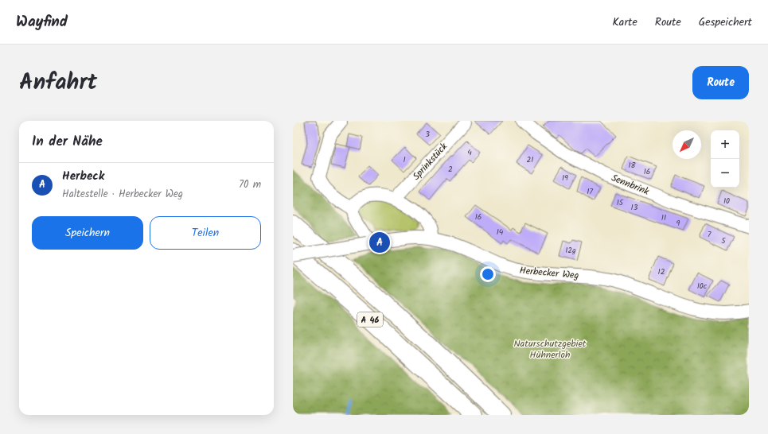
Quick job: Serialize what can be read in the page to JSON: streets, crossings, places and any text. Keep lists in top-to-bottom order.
{
  "streets": {
    "highway": ["A 46"],
    "street": ["Sprinkstück", "Sennbrink", "Herbecker Weg"]
  },
  "parks": ["Naturschutzgebiet Hühnerloh"],
  "house_numbers": [
    "3",
    "4",
    "1",
    "21",
    "18",
    "2",
    "16",
    "19",
    "17",
    "10",
    "15",
    "13",
    "16",
    "11",
    "9",
    "14",
    "7",
    "5",
    "12g",
    "12",
    "10c"
  ],
  "north": "bottom left",
  "page": {
    "header": "Wayfind",
    "nav": ["Karte", "Route", "Gespeichert"],
    "title": "Anfahrt",
    "buttons": [
      "Route",
      ["Speichern", "Teilen"]
    ],
    "heading": "In der Nähe",
    "map_buttons": ["+", "−"],
    "list": [
      {
        "mark": "A",
        "name": "Herbeck",
        "note": "Haltestelle · Herbecker Weg",
        "value": "70 m"
      }
    ],
    "pins": "A"
  }
}
